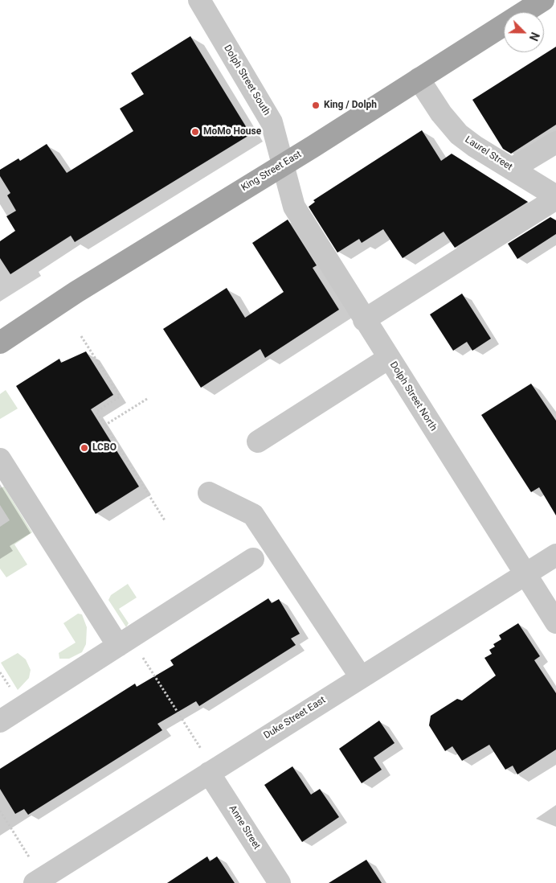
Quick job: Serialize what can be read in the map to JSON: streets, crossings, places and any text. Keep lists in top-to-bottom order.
{
  "streets": {
    "main road": ["King Street East"],
    "street": [
      "Dolph Street South",
      "Laurel Street",
      "Dolph Street North",
      "Duke Street East",
      "Anne Street"
    ]
  },
  "crossings": [
    ["Dolph Street South", "King Street East"],
    ["Dolph Street South", "Dolph Street North"],
    ["Laurel Street", "King Street East"],
    ["King Street East", "Dolph Street North"],
    ["Dolph Street North", "Duke Street East"],
    ["Duke Street East", "Anne Street"]
  ],
  "places": ["King / Dolph", "MoMo House", "LCBO"],
  "north": "bottom right"
}
